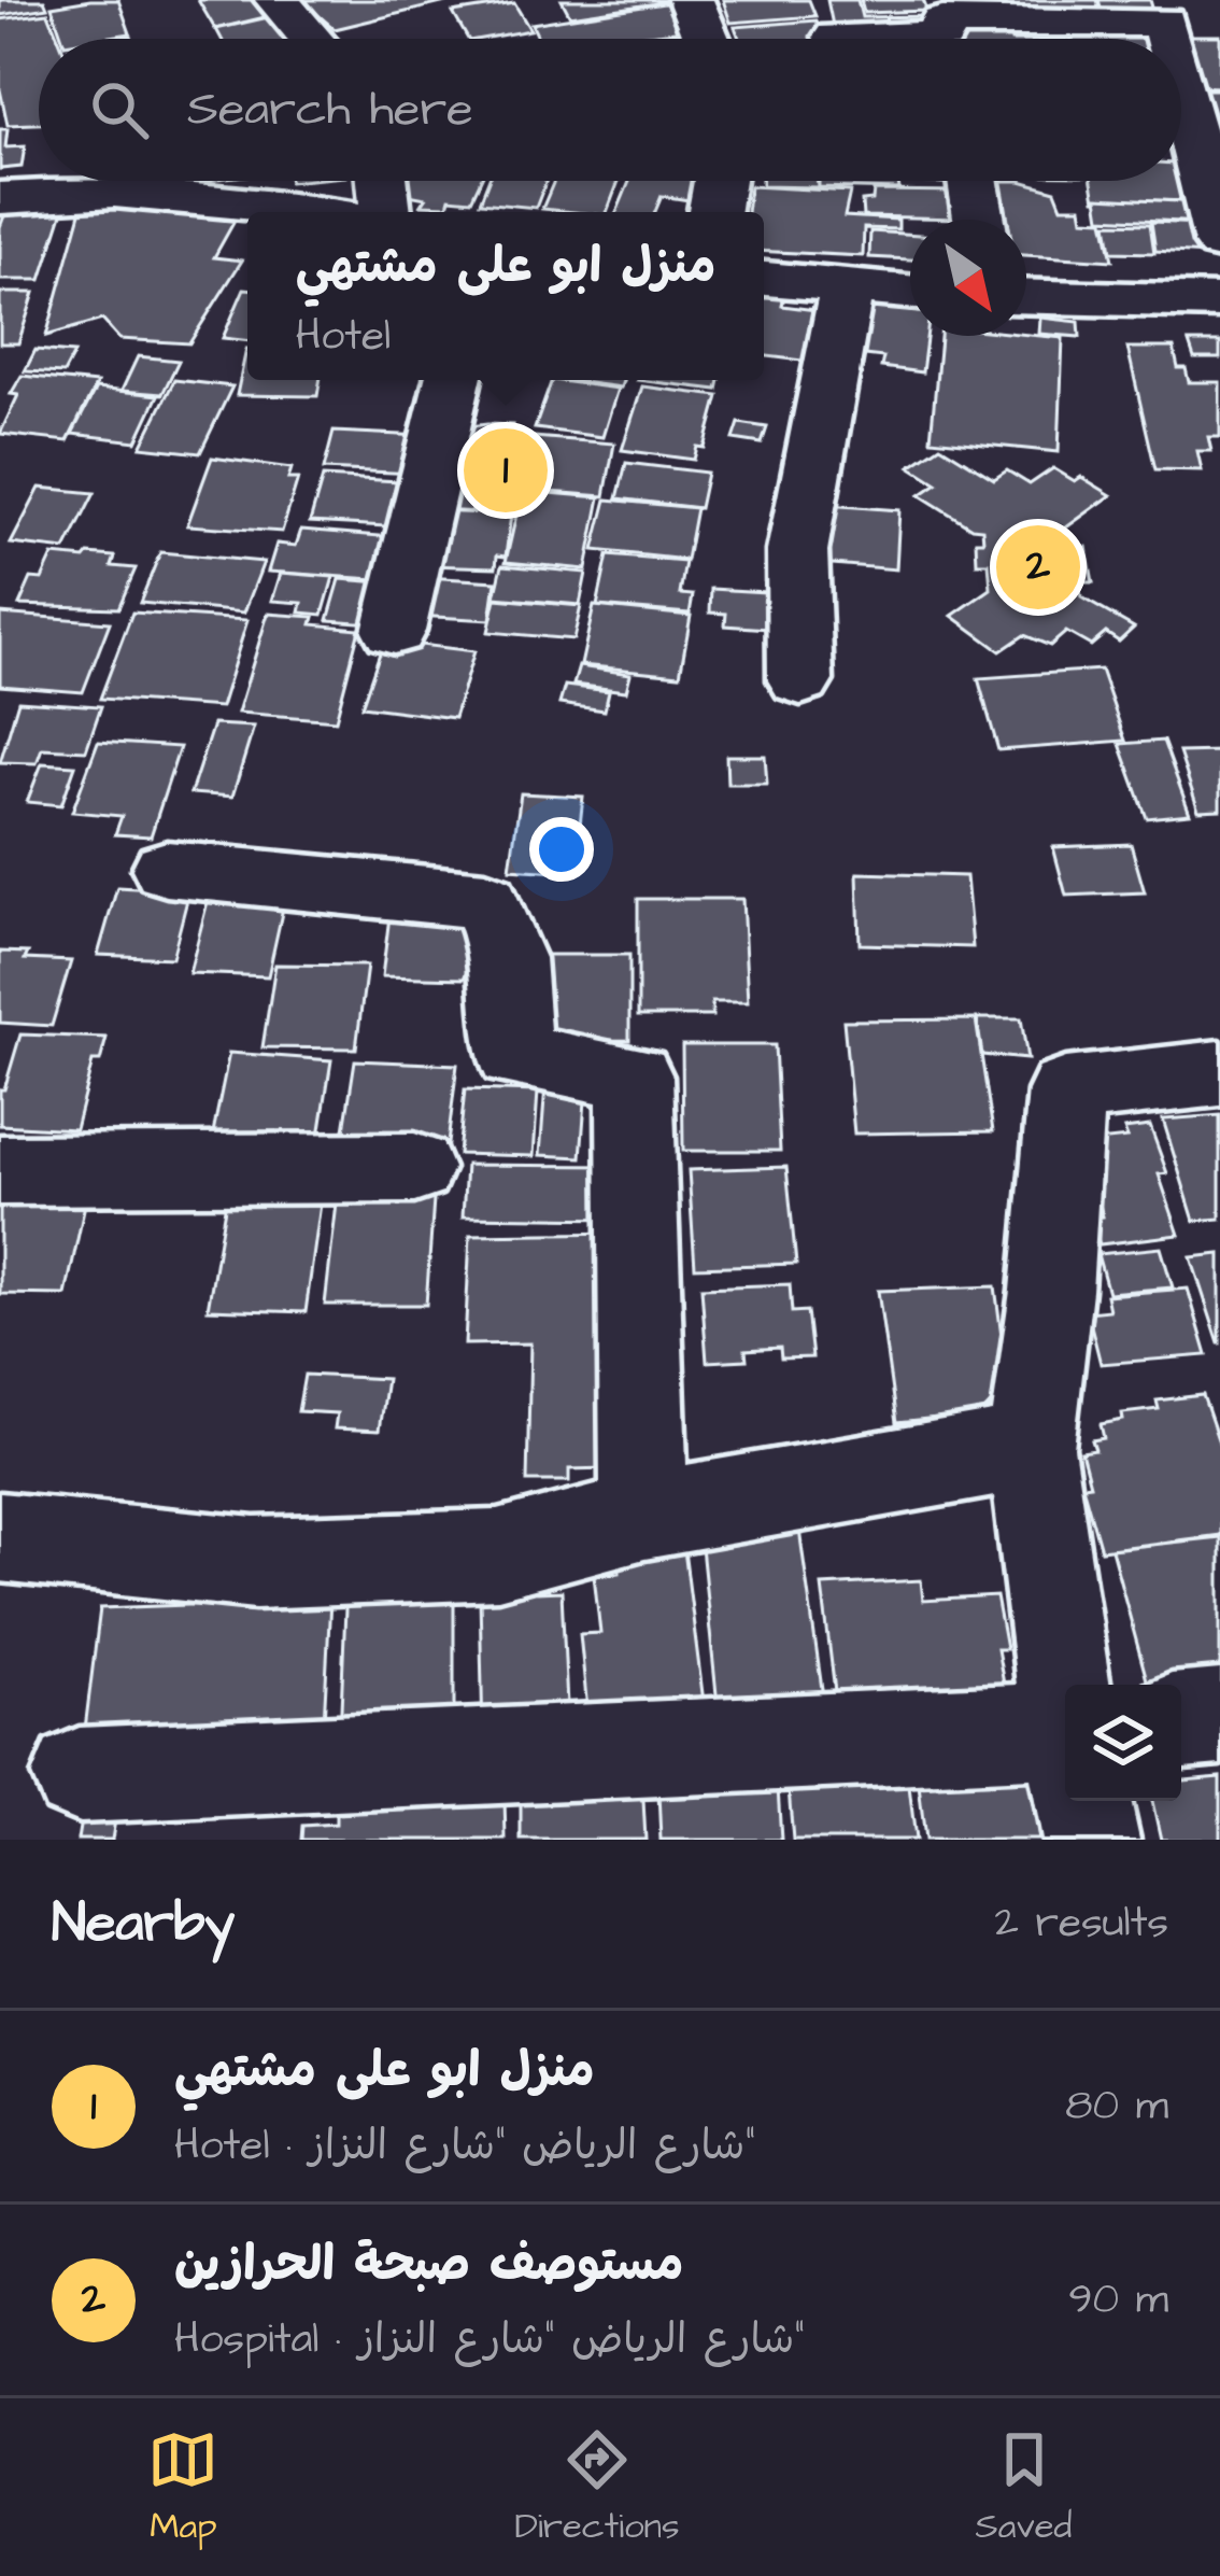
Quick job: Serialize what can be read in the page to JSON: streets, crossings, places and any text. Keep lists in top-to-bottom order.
{
  "north": "bottom right",
  "page": {
    "search": "Search here",
    "popup": ["منزل ابو على مشتهي", "Hotel"],
    "pins": ["1", "2"],
    "heading": ["Nearby", "2 results"],
    "list": [
      {
        "mark": "1",
        "name": "منزل ابو على مشتهي",
        "note": "Hotel · شارع الرياض \"شارع النزاز\"",
        "value": "80 m"
      },
      {
        "mark": "2",
        "name": "مستوصف صبحة الحرازين",
        "note": "Hospital · شارع الرياض \"شارع النزاز\"",
        "value": "90 m"
      }
    ],
    "nav": ["Map", "Directions", "Saved"]
  }
}
